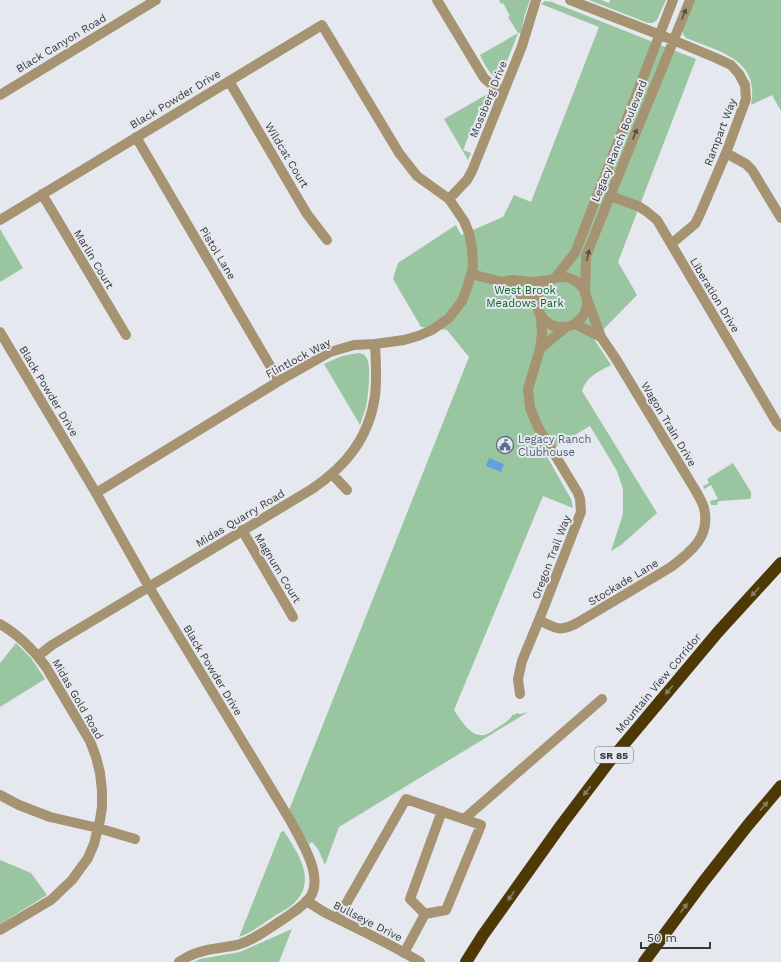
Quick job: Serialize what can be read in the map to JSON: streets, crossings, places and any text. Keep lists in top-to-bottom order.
{
  "streets": {
    "highway": ["Mountain View Corridor", "SR 85"],
    "street": [
      "Black Canyon Road",
      "Black Powder Drive",
      "Mossberg Drive",
      "Rampart Way",
      "Legacy Ranch Boulevard",
      "Wildcat Court",
      "Pistol Lane",
      "Marlin Court",
      "Liberation Drive",
      "Flintlock Way",
      "Wagon Train Drive",
      "Midas Quarry Road",
      "Oregon Trail Way",
      "Magnum Court",
      "Stockade Lane",
      "Midas Gold Road",
      "Bullseye Drive"
    ]
  },
  "crossings": [
    ["Black Powder Drive", "Wildcat Court"],
    ["Black Powder Drive", "Pistol Lane"],
    ["Black Powder Drive", "Marlin Court"],
    ["Black Powder Drive", "Flintlock Way"],
    ["Black Powder Drive", "Midas Quarry Road"],
    ["Black Powder Drive", "Bullseye Drive"],
    ["Mossberg Drive", "Flintlock Way"],
    ["Rampart Way", "Legacy Ranch Boulevard"],
    ["Rampart Way", "Liberation Drive"],
    ["Legacy Ranch Boulevard", "Liberation Drive"],
    ["Legacy Ranch Boulevard", "Wagon Train Drive"],
    ["Legacy Ranch Boulevard", "Oregon Trail Way"],
    ["Pistol Lane", "Flintlock Way"],
    ["Flintlock Way", "Midas Quarry Road"],
    ["Wagon Train Drive", "Oregon Trail Way"],
    ["Wagon Train Drive", "Stockade Lane"],
    ["Midas Quarry Road", "Magnum Court"],
    ["Midas Quarry Road", "Midas Gold Road"],
    ["Oregon Trail Way", "Stockade Lane"]
  ],
  "one_way": ["Mountain View Corridor"],
  "parks": ["West Brook Meadows Park"],
  "places": {
    "public building": ["Legacy Ranch Clubhouse"]
  },
  "scale_bar": "50 m"
}
